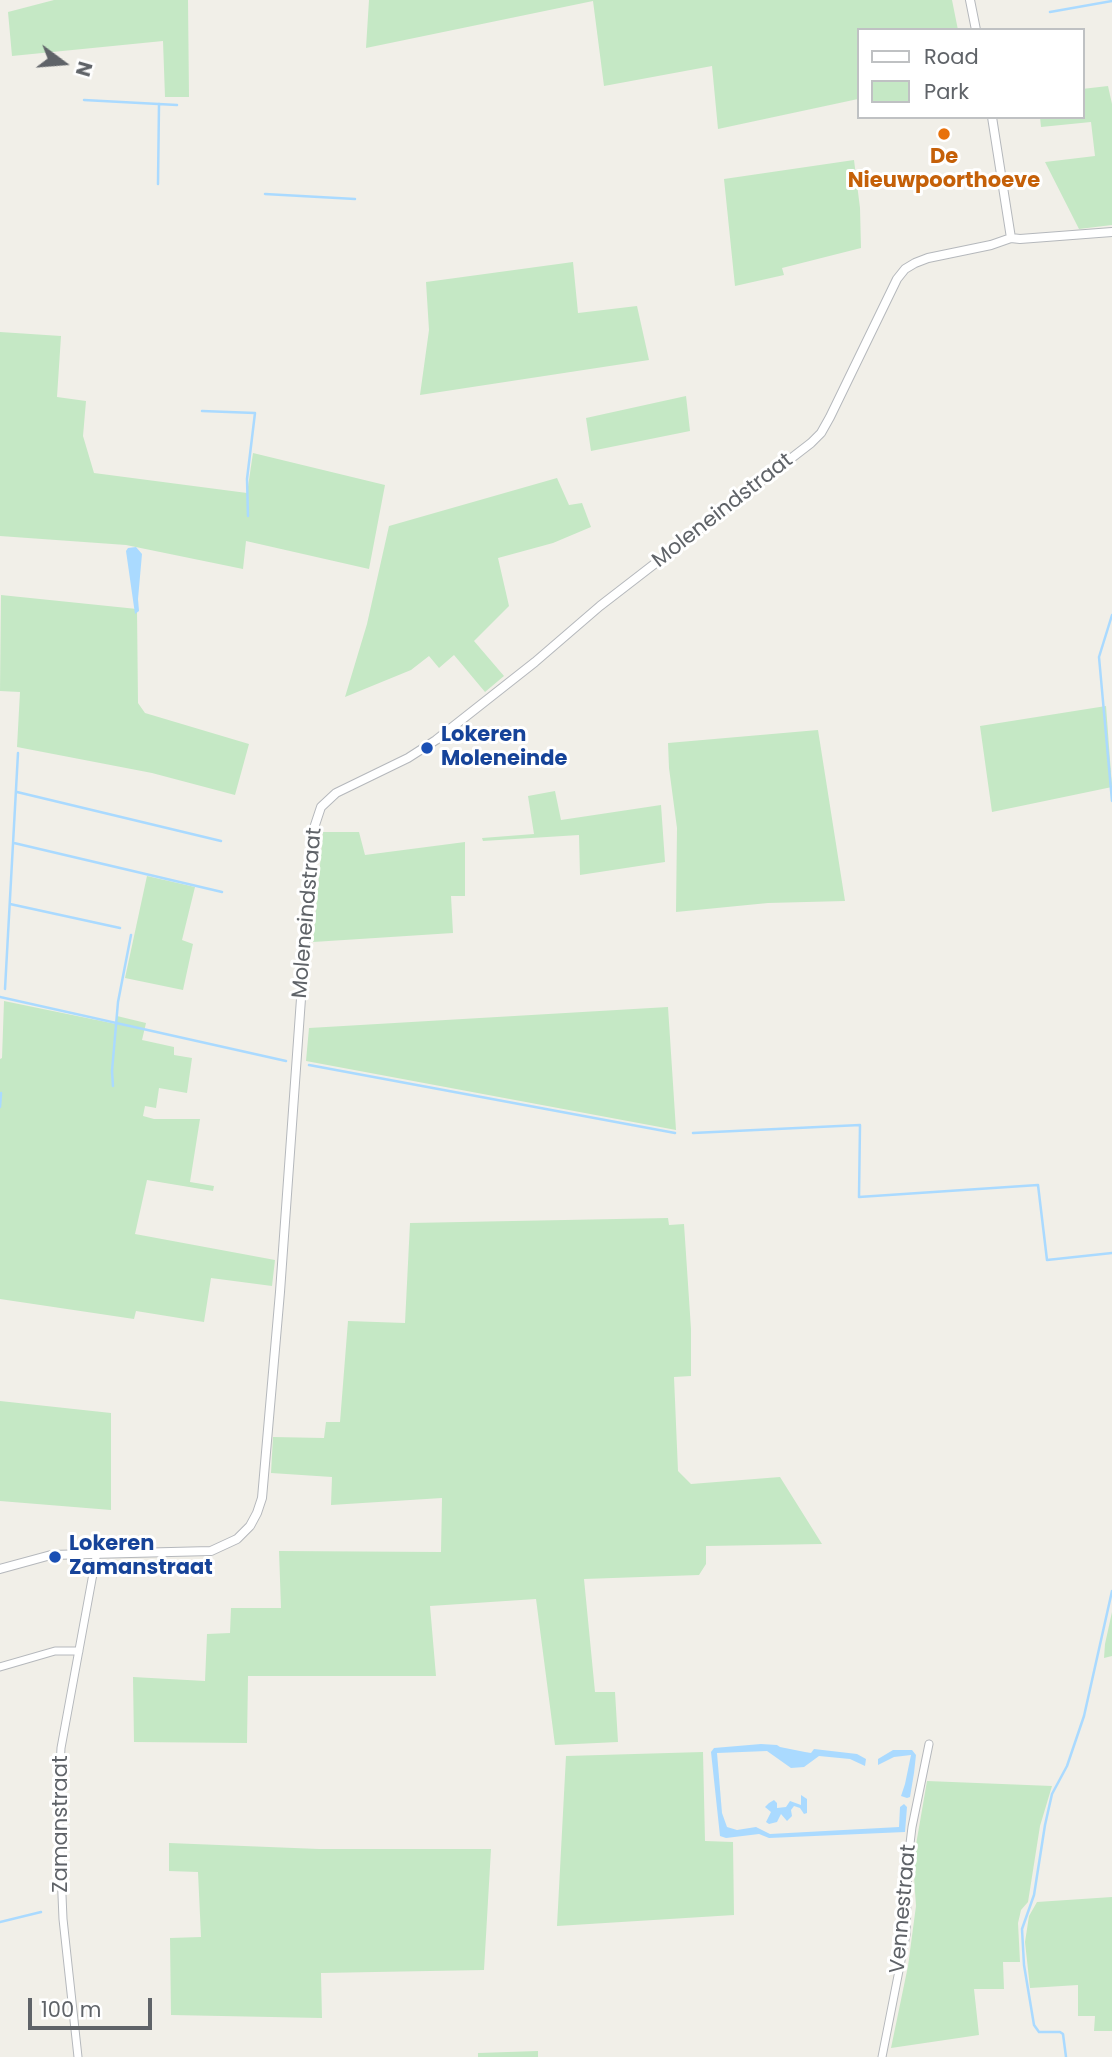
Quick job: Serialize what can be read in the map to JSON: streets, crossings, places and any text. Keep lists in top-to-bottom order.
{
  "streets": {
    "street": ["Moleneindstraat", "Zamanstraat", "Vennestraat"]
  },
  "crossings": [
    ["Moleneindstraat", "Zamanstraat"]
  ],
  "places": ["De Nieuwpoorthoeve", "Lokeren Moleneinde", "Lokeren Zamanstraat"],
  "legend": ["Road", "Park"],
  "scale_bar": "100 m",
  "north": "right"
}
